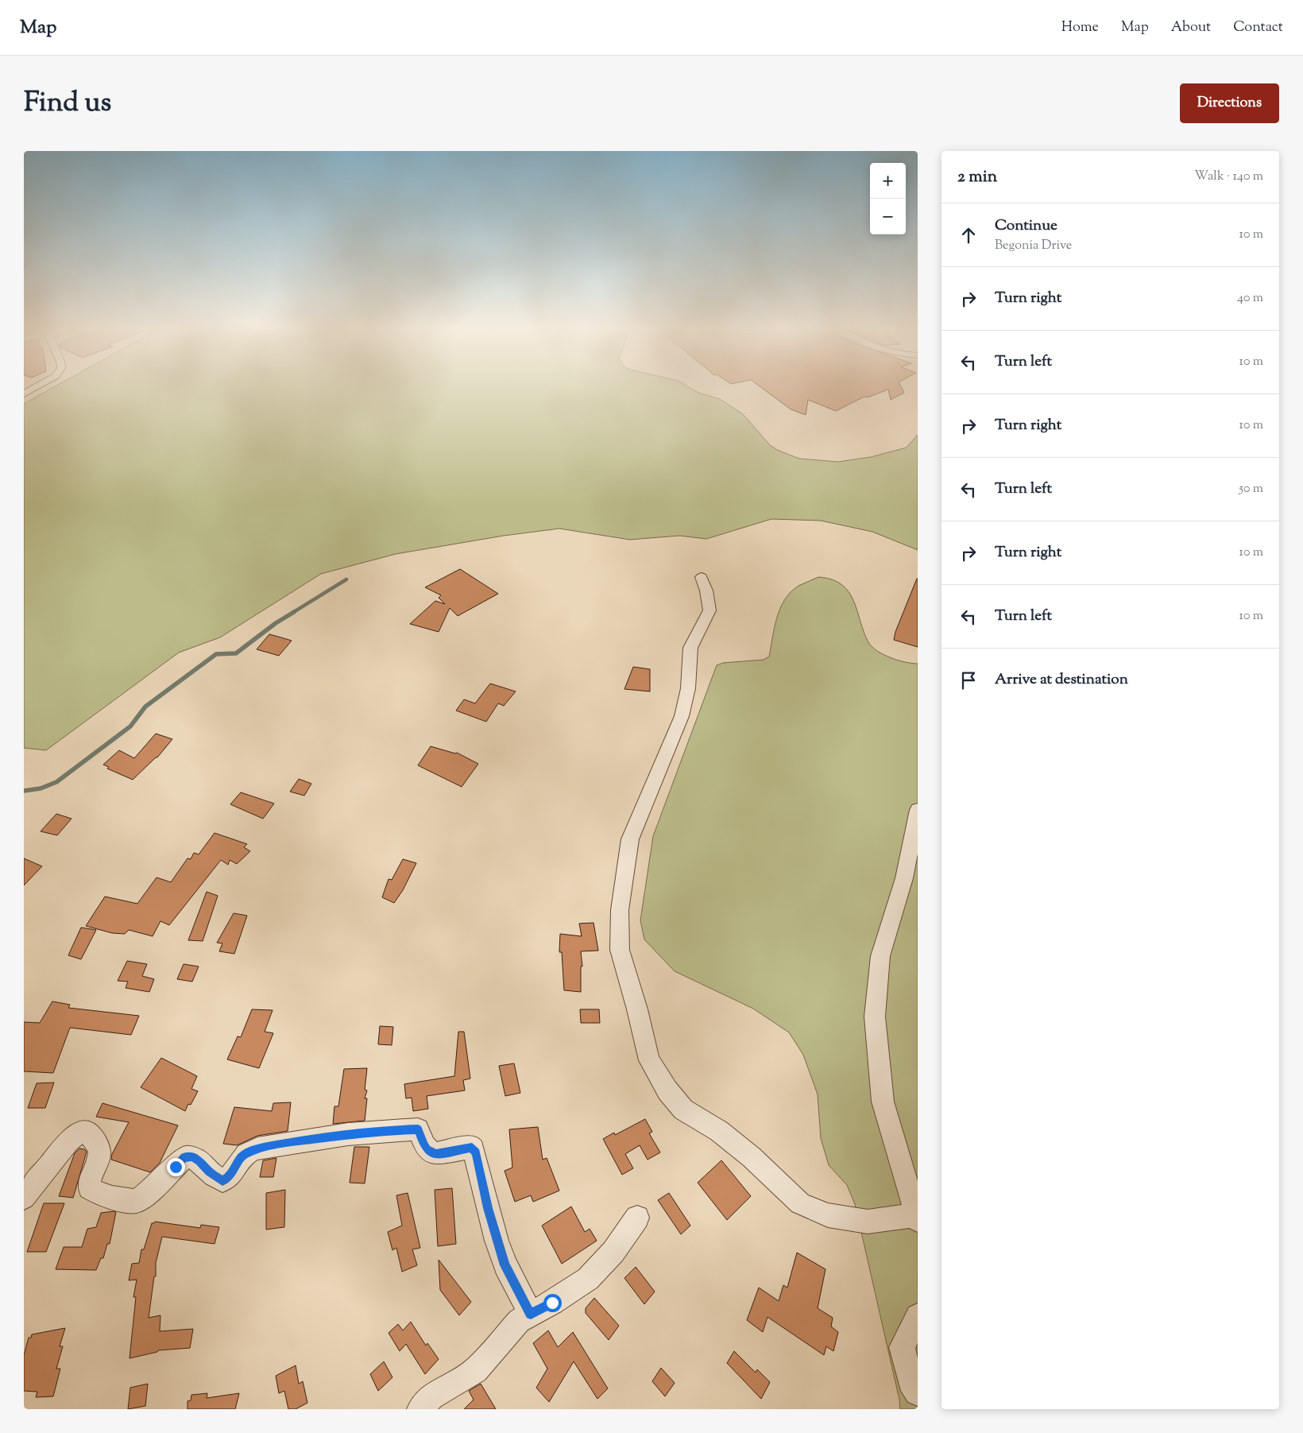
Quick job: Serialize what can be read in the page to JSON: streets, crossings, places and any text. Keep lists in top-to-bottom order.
{
  "page": {
    "header": "Map",
    "nav": [
      "Home",
      "Map",
      "About",
      "Contact"
    ],
    "title": "Find us",
    "buttons": "Directions",
    "heading": ["2 min", "Walk · 140 m"],
    "map_buttons": ["+", "−"],
    "list": [
      ["Continue", "Begonia Drive", "10 m"],
      ["Turn right", "40 m"],
      ["Turn left", "10 m"],
      ["Turn right", "10 m"],
      ["Turn left", "50 m"],
      ["Turn right", "10 m"],
      ["Turn left", "10 m"],
      "Arrive at destination"
    ]
  }
}
